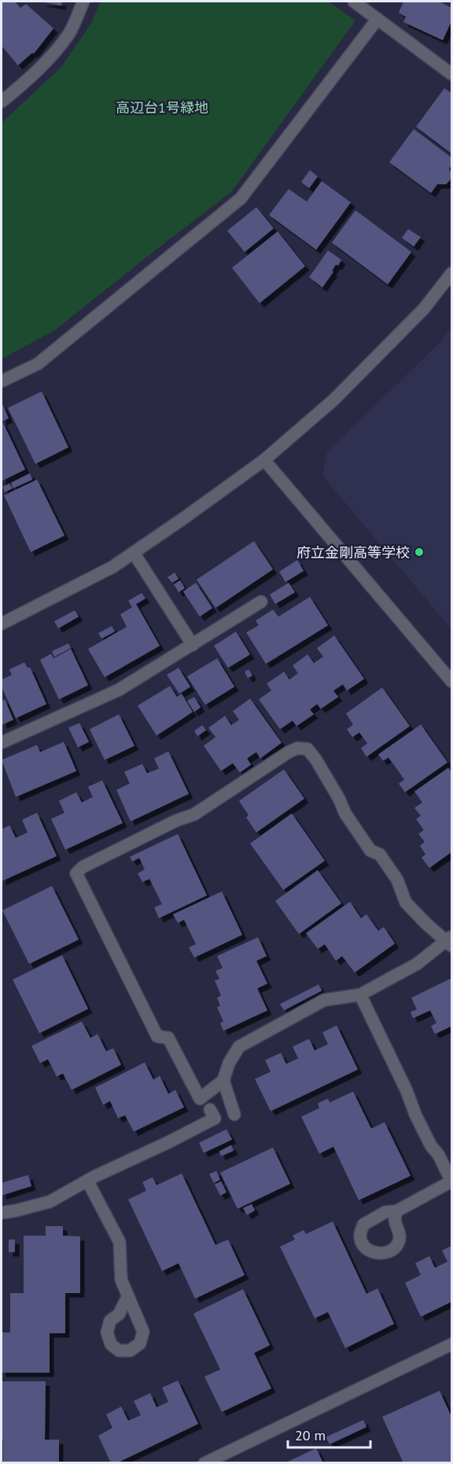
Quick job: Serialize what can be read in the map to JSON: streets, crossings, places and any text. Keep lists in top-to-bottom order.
{
  "parks": ["高辺台1号緑地"],
  "places": ["府立金剛高等学校"],
  "scale_bar": "20 m"
}
